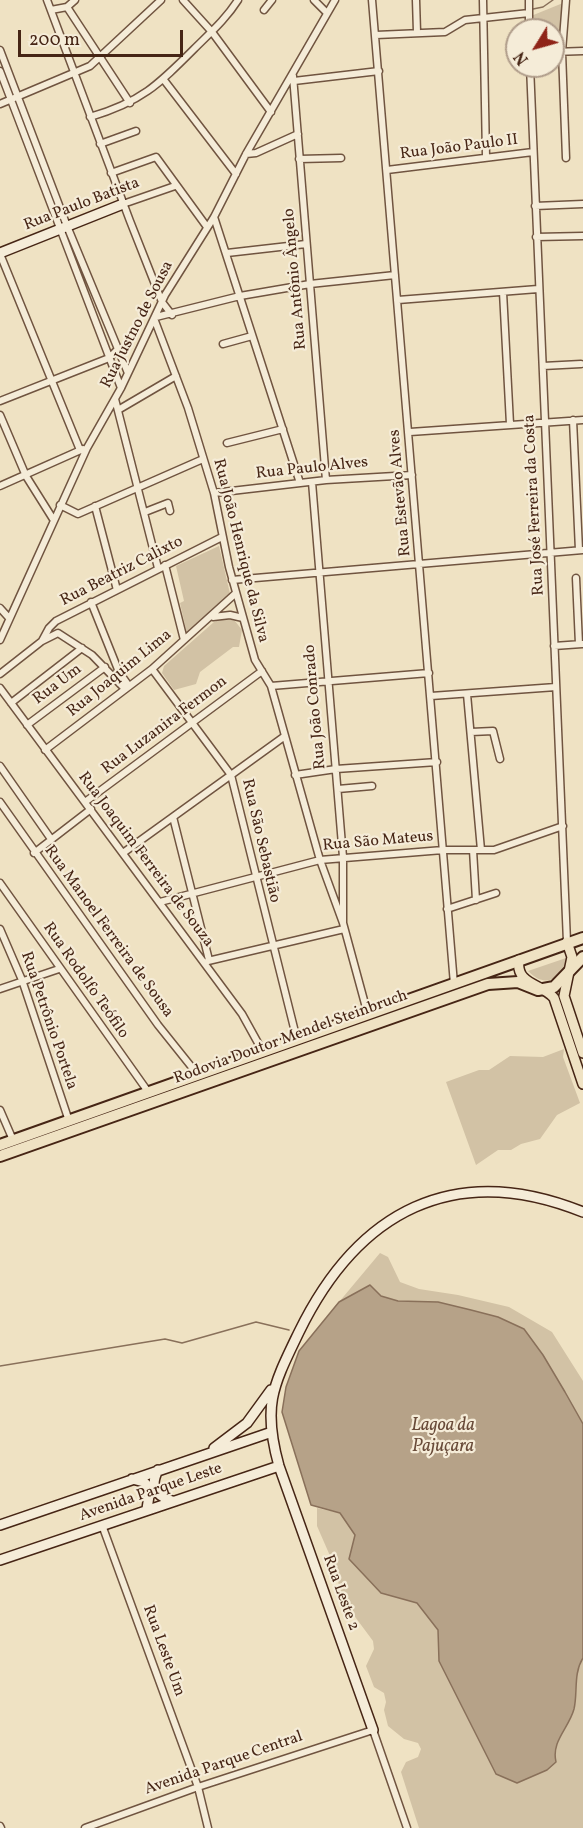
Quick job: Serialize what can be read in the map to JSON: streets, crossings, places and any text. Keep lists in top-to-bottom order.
{
  "streets": {
    "highway": ["Rodovia Doutor Mendel Steinbruch"],
    "street": [
      "Rua João Paulo II",
      "Rua Paulo Batista",
      "Rua Antônio Ângelo",
      "Rua Justno de Sousa",
      "Rua Paulo Alves",
      "Rua Estevão Alves",
      "Rua José Ferreira da Costa",
      "Rua João Henrique da Silva",
      "Rua Beatriz Calixto",
      "Rua Joaquim Lima",
      "Rua Um",
      "Rua João Conrado",
      "Rua Luzanira Fermon",
      "Rua São Sebastião",
      "Rua São Mateus",
      "Rua Joaquim Ferreira de Souza",
      "Rua Manoel Ferreira de Sousa",
      "Rua Rodolfo Teófilo",
      "Rua Petrônio Portela",
      "Avenida Parque Leste",
      "Rua Leste 2",
      "Rua Leste Um",
      "Avenida Parque Central"
    ]
  },
  "crossings": [
    ["Rua João Paulo II", "Rua Estevão Alves"],
    ["Rua João Paulo II", "Rua José Ferreira da Costa"],
    ["Rua Antônio Ângelo", "Rua Justno de Sousa"],
    ["Rua Antônio Ângelo", "Rua Paulo Alves"],
    ["Rua Justno de Sousa", "Rua João Henrique da Silva"],
    ["Rua Paulo Alves", "Rua Estevão Alves"],
    ["Rua Paulo Alves", "Rua João Henrique da Silva"],
    ["Rua Paulo Alves", "Rua João Conrado"],
    ["Rua Estevão Alves", "Rua São Mateus"],
    ["Rua Estevão Alves", "Rodovia Doutor Mendel Steinbruch"],
    ["Rua José Ferreira da Costa", "Rua São Mateus"],
    ["Rua José Ferreira da Costa", "Rodovia Doutor Mendel Steinbruch"],
    ["Rua João Henrique da Silva", "Rua Beatriz Calixto"],
    ["Rua João Henrique da Silva", "Rua Joaquim Lima"],
    ["Rua João Henrique da Silva", "Rua João Conrado"],
    ["Rua João Henrique da Silva", "Rua Luzanira Fermon"],
    ["Rua João Henrique da Silva", "Rua São Mateus"],
    ["Rua João Henrique da Silva", "Rodovia Doutor Mendel Steinbruch"],
    ["Rua Joaquim Lima", "Rua São Sebastião"],
    ["Rua Joaquim Lima", "Rua Joaquim Ferreira de Souza"],
    ["Rua Um", "Rua Joaquim Ferreira de Souza"],
    ["Rua João Conrado", "Rua São Mateus"],
    ["Rua Luzanira Fermon", "Rua São Sebastião"],
    ["Rua Luzanira Fermon", "Rua Joaquim Ferreira de Souza"],
    ["Rua São Sebastião", "Rua São Mateus"],
    ["Rua São Sebastião", "Rodovia Doutor Mendel Steinbruch"],
    ["Rua São Mateus", "Rua Joaquim Ferreira de Souza"],
    ["Rua Joaquim Ferreira de Souza", "Rodovia Doutor Mendel Steinbruch"],
    ["Rua Manoel Ferreira de Sousa", "Rodovia Doutor Mendel Steinbruch"],
    ["Rua Rodolfo Teófilo", "Rodovia Doutor Mendel Steinbruch"],
    ["Rua Petrônio Portela", "Rodovia Doutor Mendel Steinbruch"],
    ["Avenida Parque Leste", "Rua Leste 2"],
    ["Avenida Parque Leste", "Rua Leste Um"],
    ["Rua Leste 2", "Avenida Parque Central"],
    ["Rua Leste Um", "Avenida Parque Central"]
  ],
  "water": ["Lagoa da Pajuçara"],
  "scale_bar": "200 m",
  "north": "bottom left"
}
